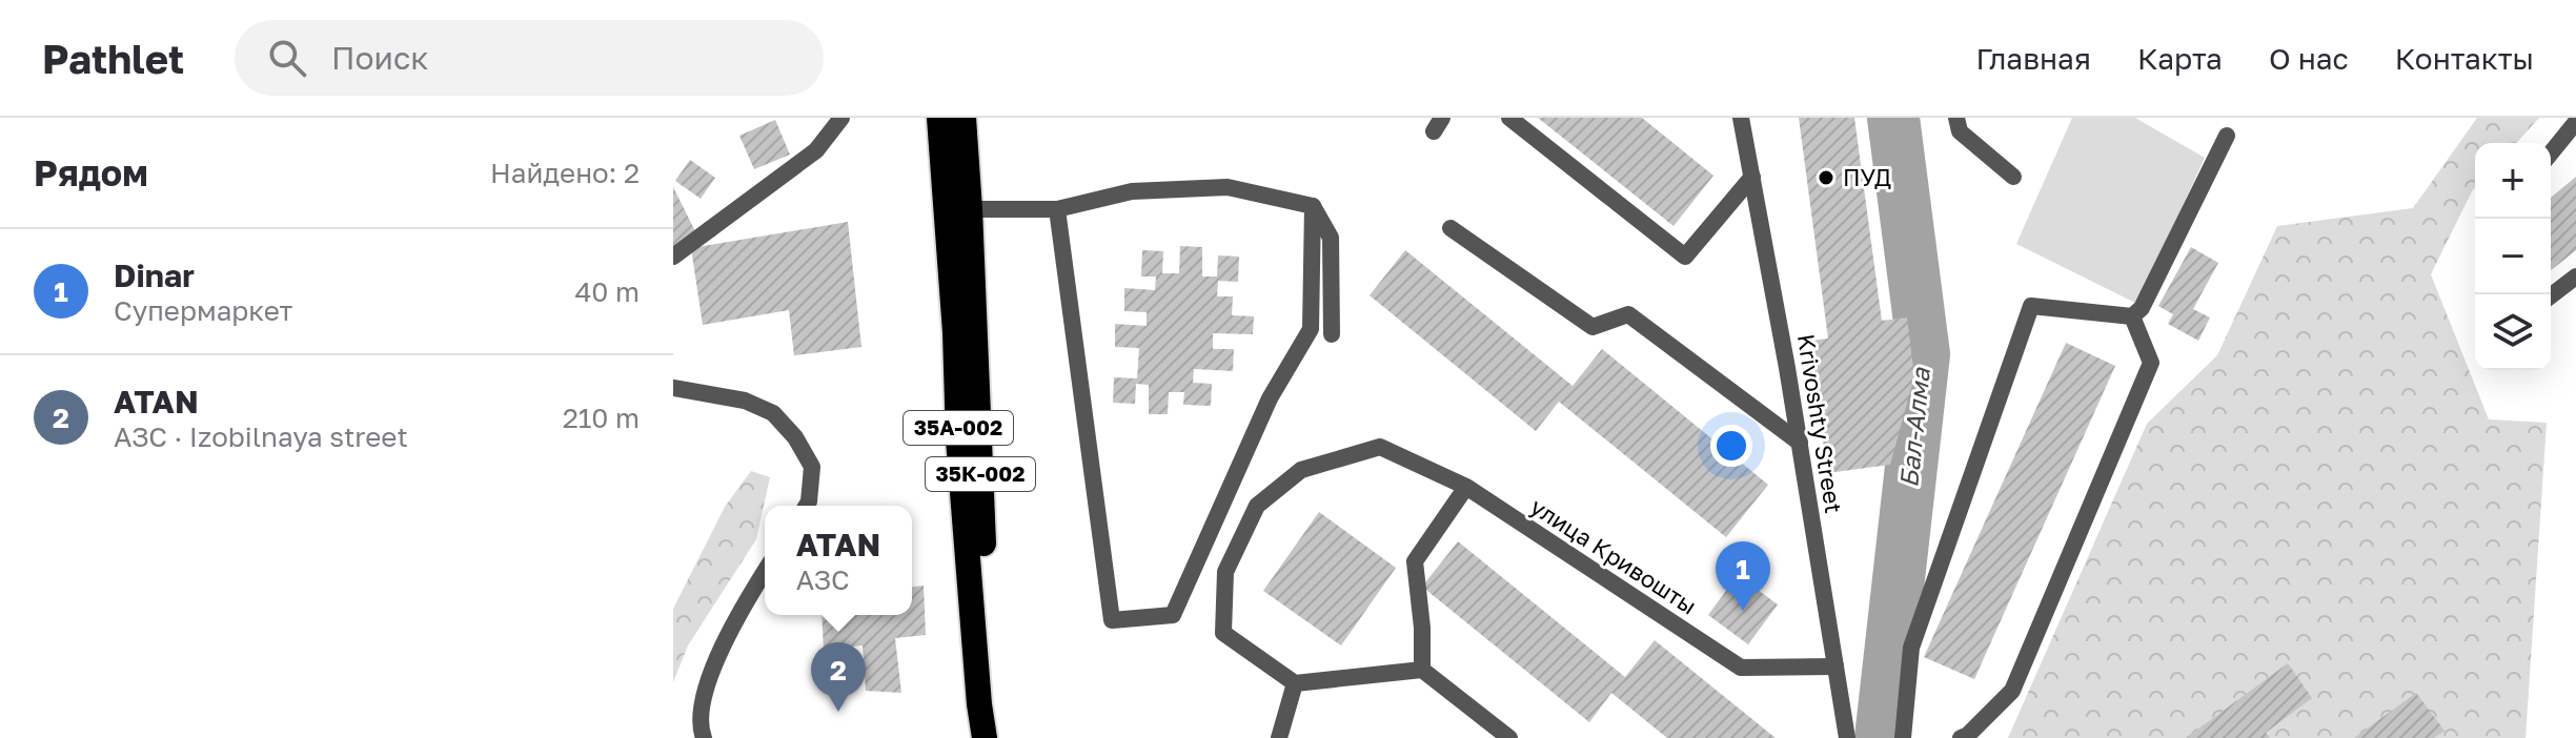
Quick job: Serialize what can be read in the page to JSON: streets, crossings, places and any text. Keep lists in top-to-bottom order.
{
  "streets": {
    "highway": ["35А-002", "35К-002"],
    "street": ["Krivoshty Street", "улица Кривошты"]
  },
  "crossings": [
    ["Krivoshty Street", "улица Кривошты"]
  ],
  "water": ["Бал-Алма"],
  "places": ["ПУД"],
  "page": {
    "header": "Pathlet",
    "search": "Поиск",
    "nav": [
      "Главная",
      "Карта",
      "О нас",
      "Контакты"
    ],
    "heading": ["Рядом", "Найдено: 2"],
    "map_buttons": ["+", "−"],
    "list": [
      {
        "mark": "1",
        "name": "Dinar",
        "note": "Супермаркет",
        "value": "40 m"
      },
      {
        "mark": "2",
        "name": "ATAN",
        "note": "АЗС · Izobilnaya street",
        "value": "210 m"
      }
    ],
    "popup": ["ATAN", "АЗС"],
    "pins": ["1", "2"]
  }
}
